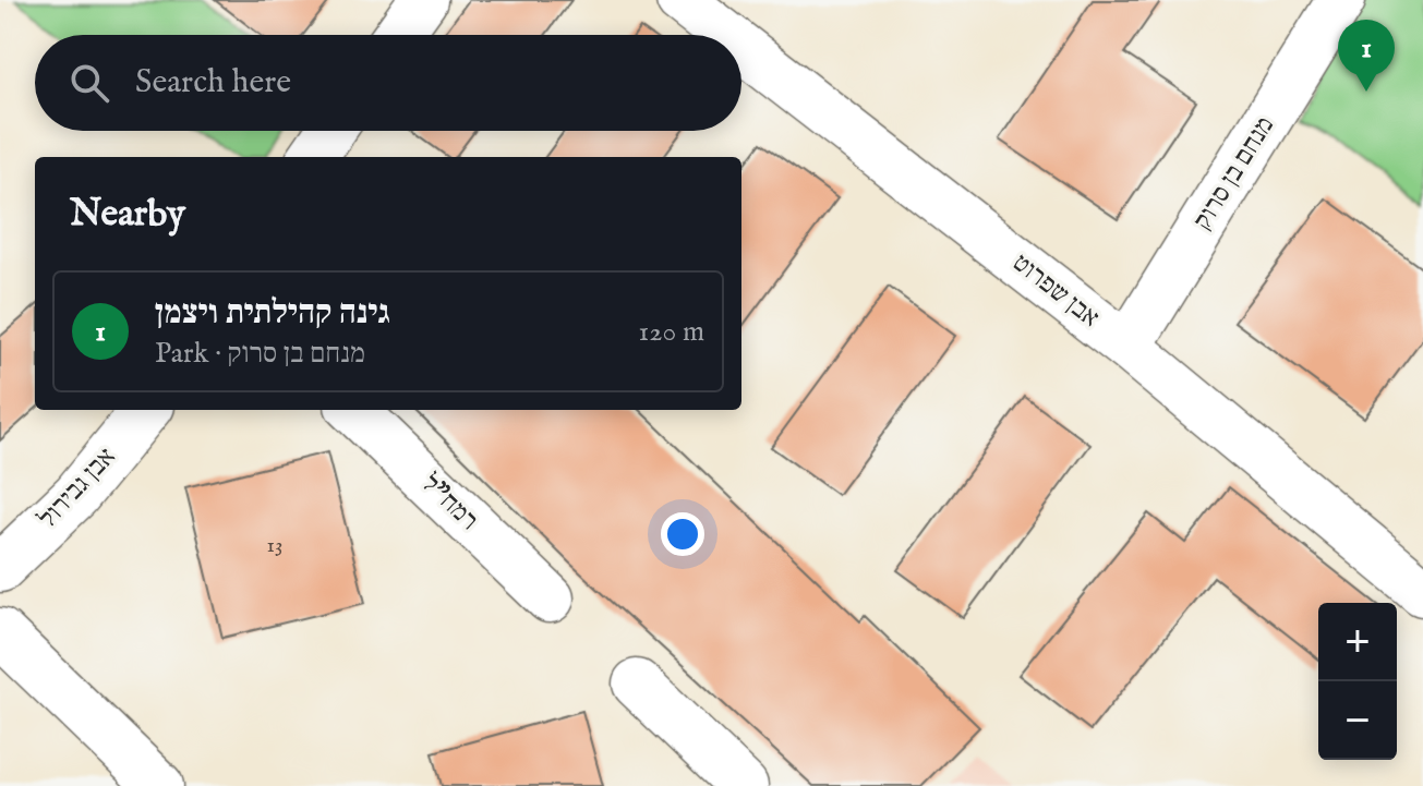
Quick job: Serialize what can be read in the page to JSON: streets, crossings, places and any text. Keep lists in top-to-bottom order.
{
  "streets": {
    "street": [
      "מנחם בן סרוק",
      "אבן שפרוט",
      "אבן גבירול",
      "רמח\"ל"
    ]
  },
  "crossings": [
    ["מנחם בן סרוק", "אבן שפרוט"]
  ],
  "house_numbers": ["13"],
  "page": {
    "pins": "1",
    "search": "Search here",
    "heading": "Nearby",
    "list": [
      {
        "mark": "1",
        "name": "גינה קהילתית ויצמן",
        "note": "Park · מנחם בן סרוק",
        "value": "120 m"
      }
    ],
    "map_buttons": ["+", "−"]
  }
}
